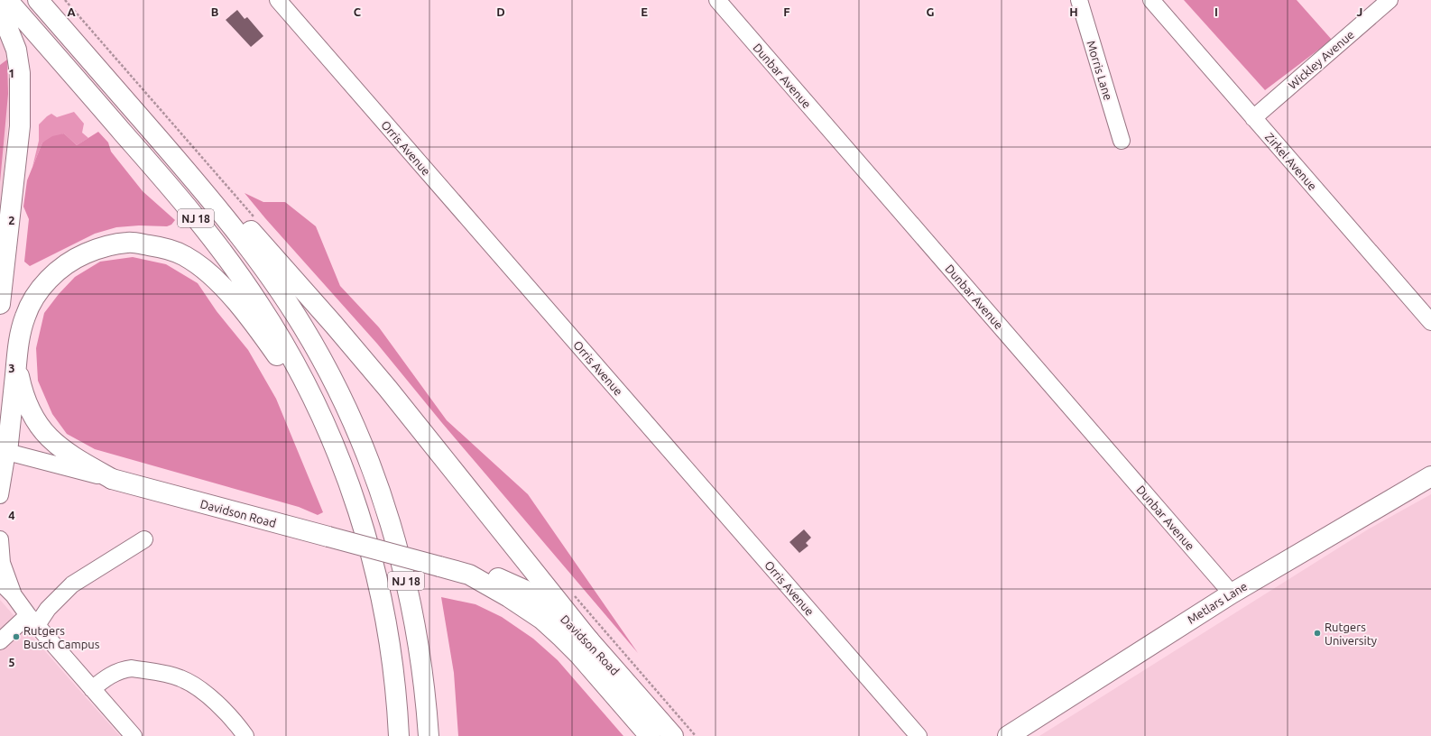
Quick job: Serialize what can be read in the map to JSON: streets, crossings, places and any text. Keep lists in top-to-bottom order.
{
  "streets": {
    "main road": ["NJ 18", "Davidson Road", "Metlars Lane"],
    "street": [
      "Wickley Avenue",
      "Morris Lane",
      "Dunbar Avenue",
      "Orris Avenue",
      "Zirkel Avenue"
    ]
  },
  "crossings": [
    ["Wickley Avenue", "Zirkel Avenue"],
    ["Dunbar Avenue", "Metlars Lane"]
  ],
  "places": ["Rutgers University", "Rutgers Busch Campus"],
  "grid": {
    "columns": [
      "A",
      "B",
      "C",
      "D",
      "E",
      "F",
      "G",
      "H",
      "I",
      "J"
    ],
    "rows": [
      "1",
      "2",
      "3",
      "4",
      "5"
    ]
  }
}
